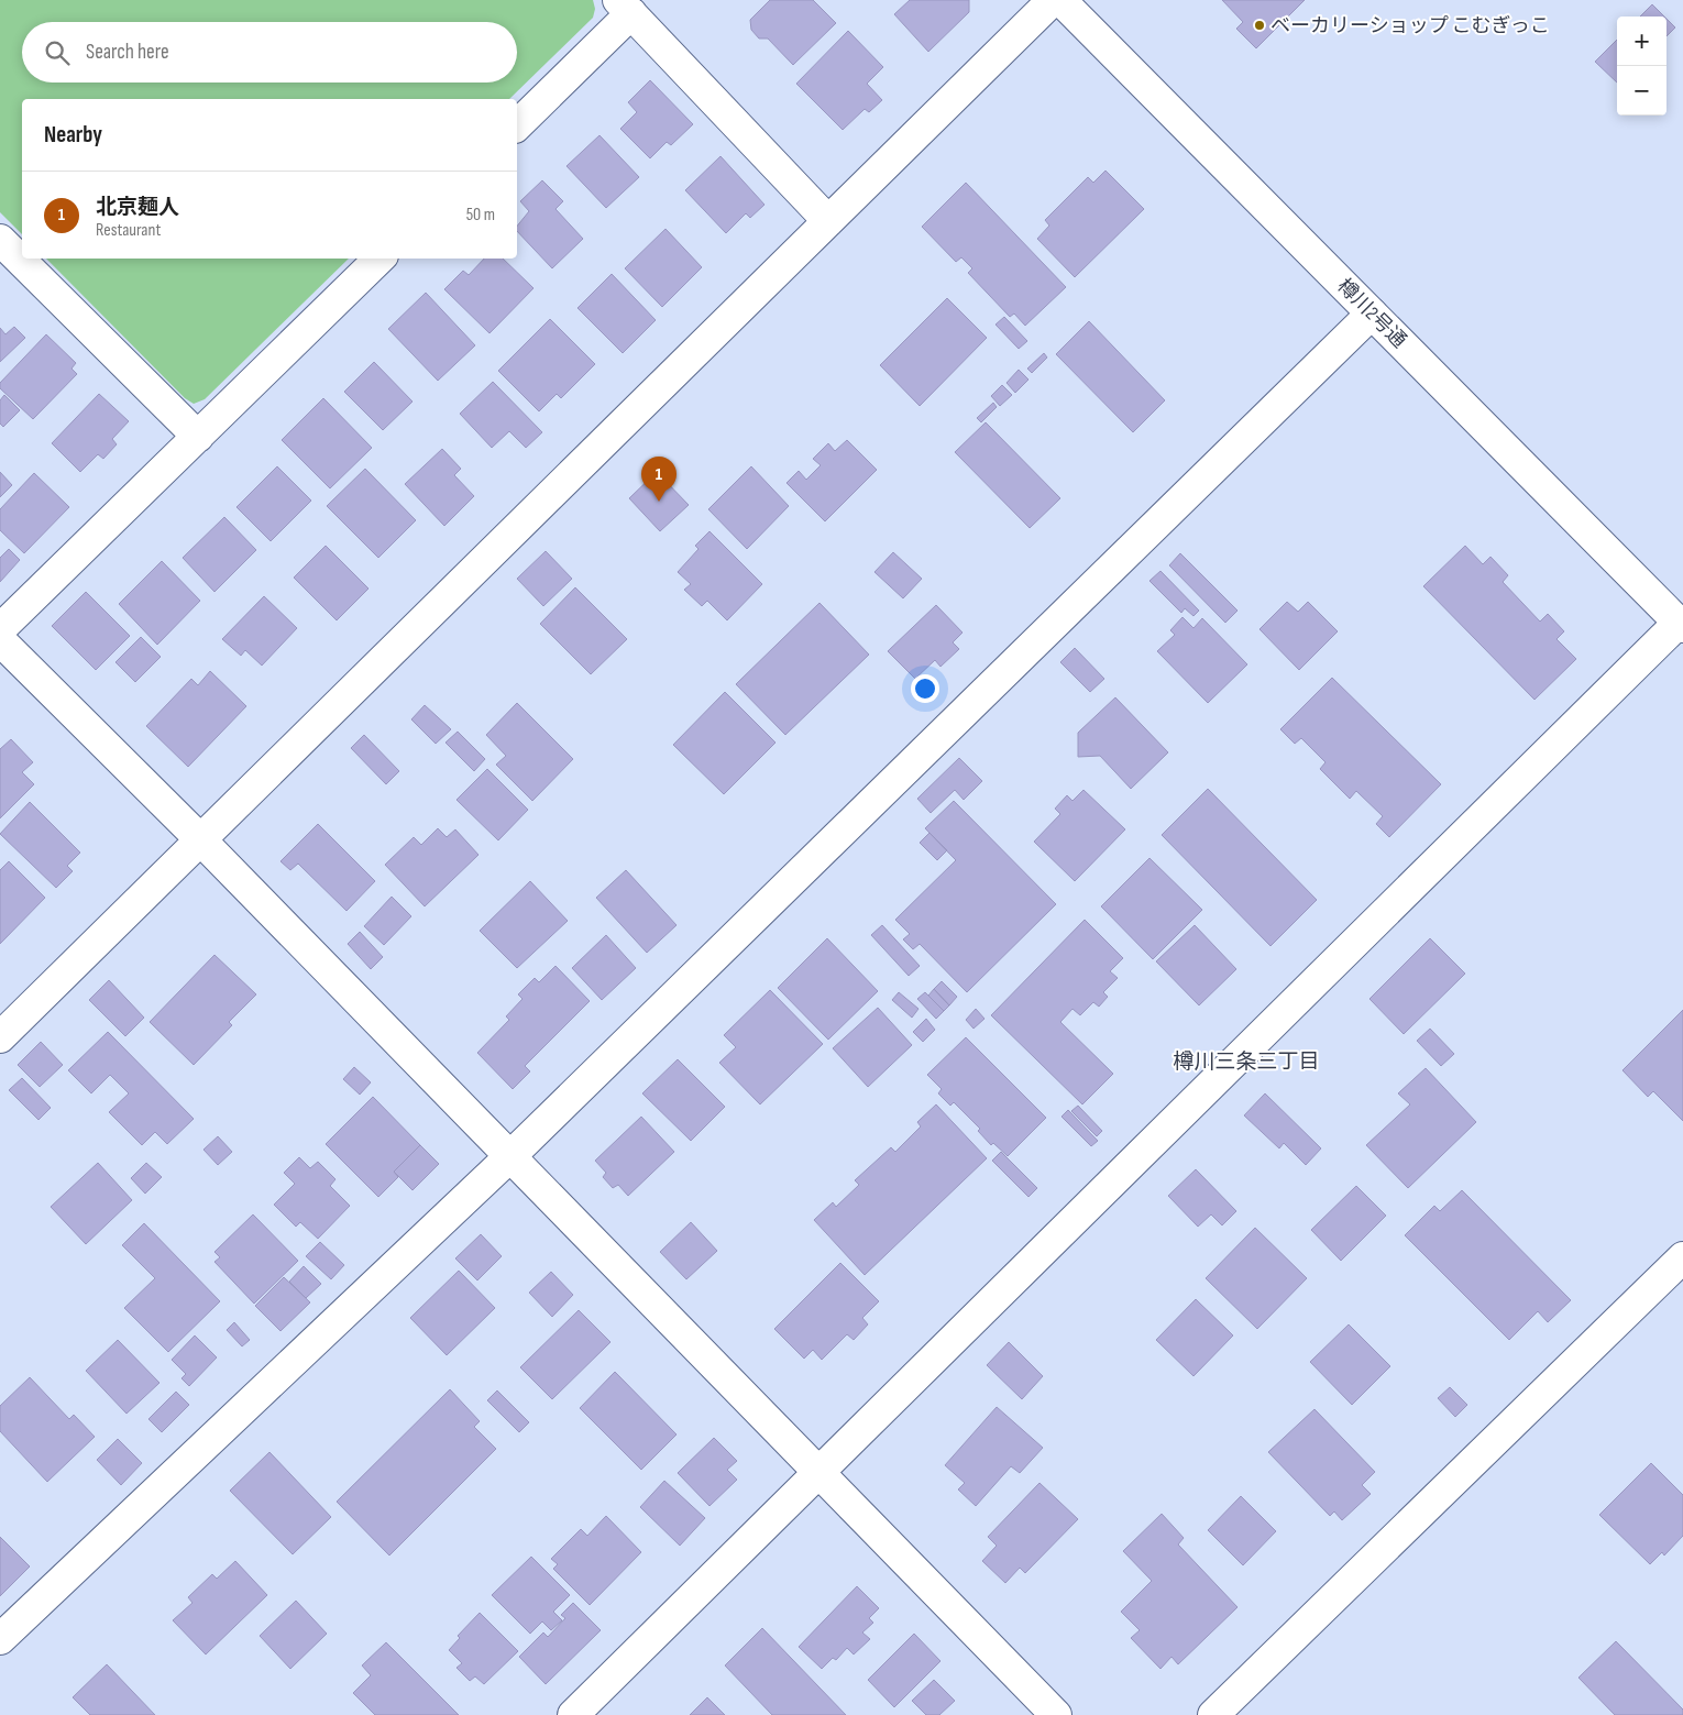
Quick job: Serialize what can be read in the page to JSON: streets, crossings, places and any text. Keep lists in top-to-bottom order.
{
  "streets": {
    "street": ["樽川2号通"]
  },
  "districts": ["樽川三条三丁目"],
  "places": ["ベーカリーショップ こむぎっこ"],
  "page": {
    "map_buttons": ["+", "−"],
    "search": "Search here",
    "heading": "Nearby",
    "list": [
      {
        "mark": "1",
        "name": "北京麺人",
        "note": "Restaurant",
        "value": "50 m"
      }
    ],
    "pins": "1"
  }
}
